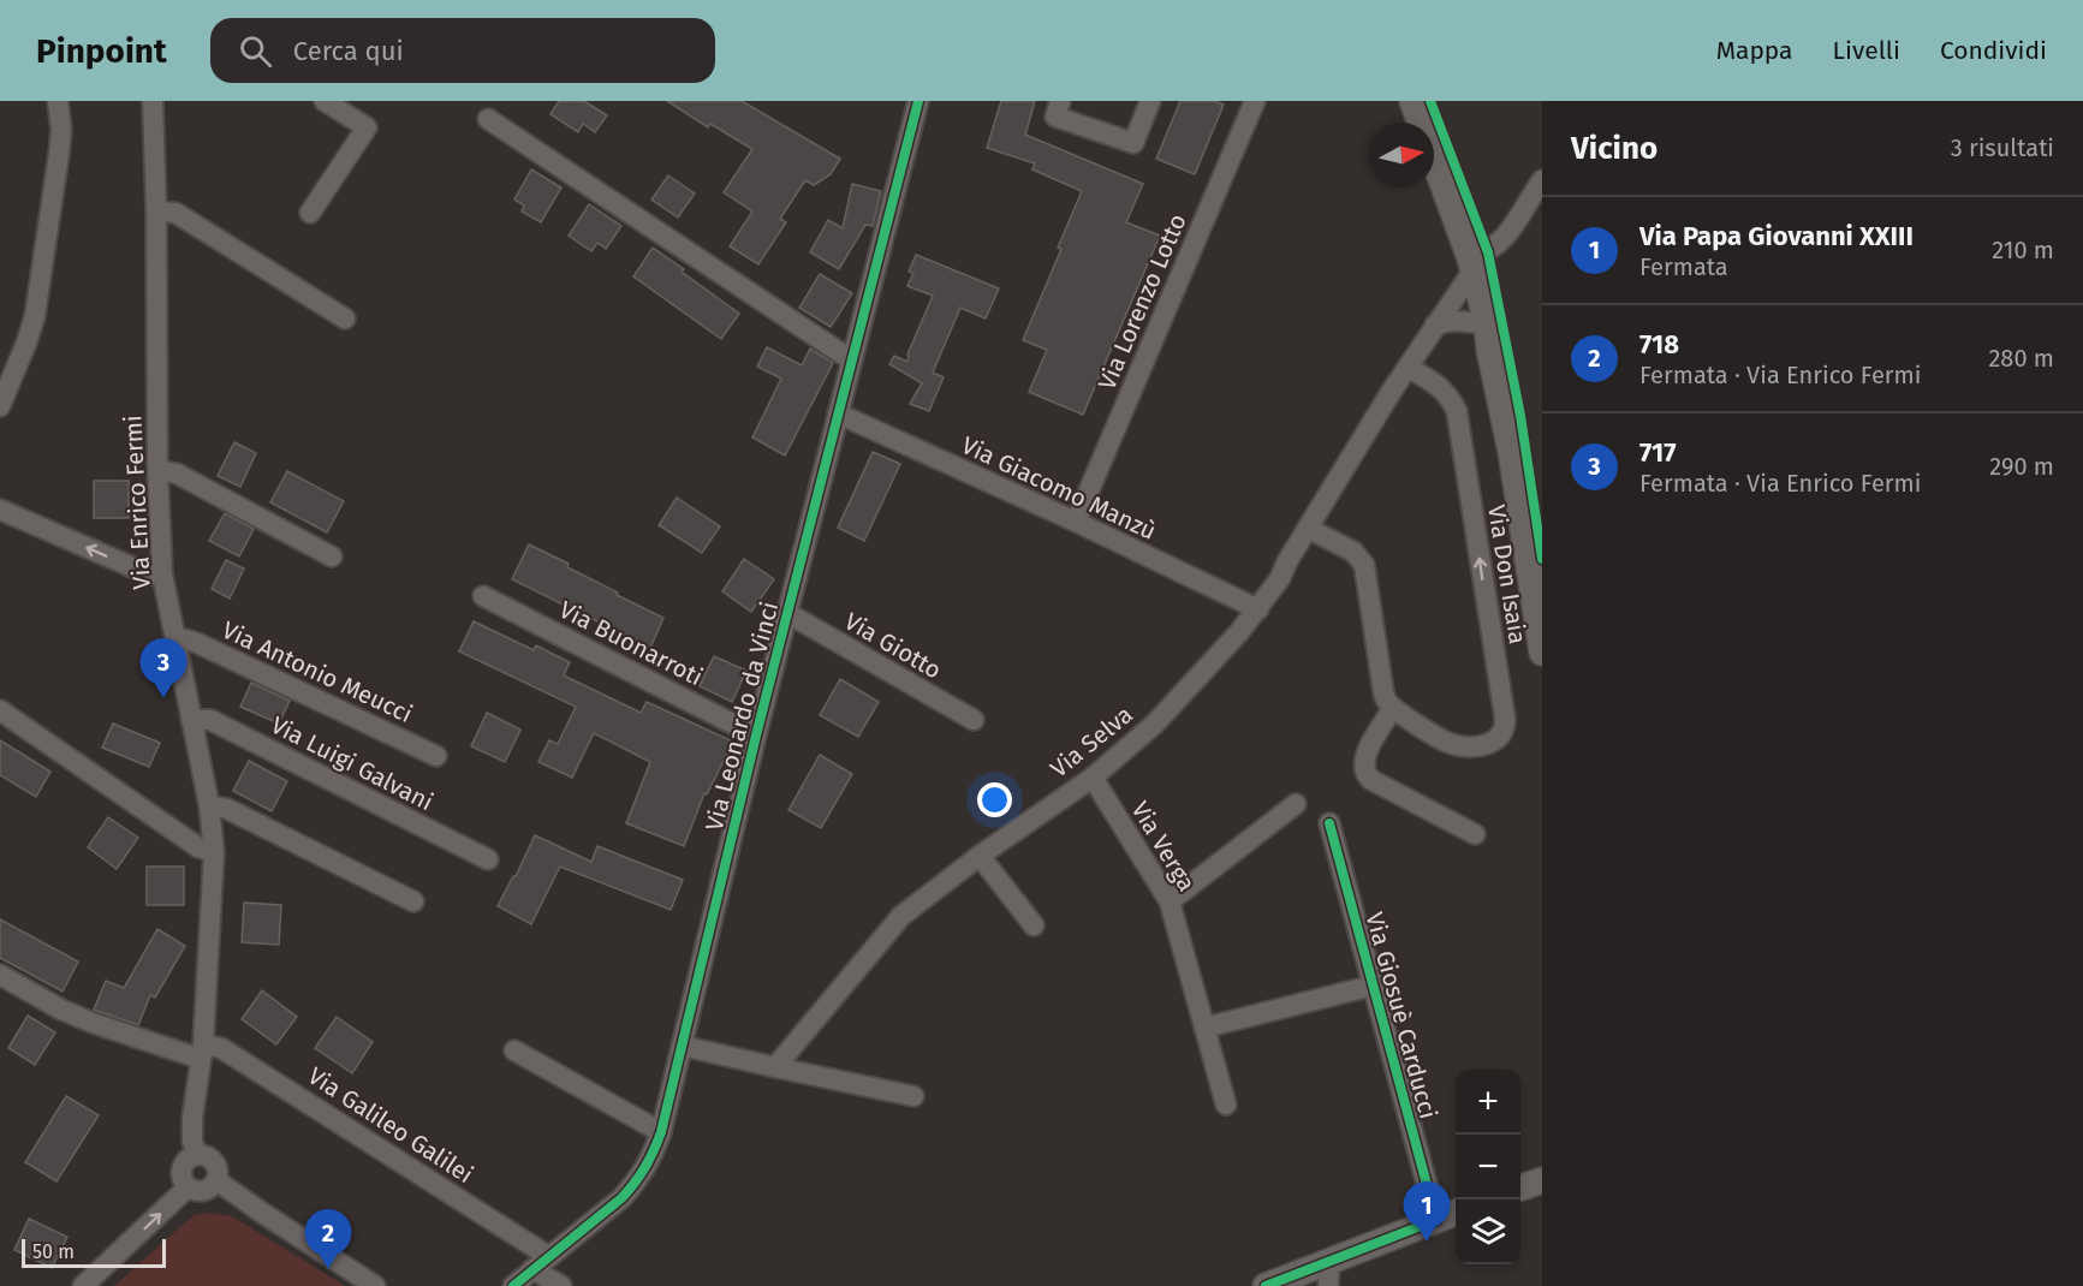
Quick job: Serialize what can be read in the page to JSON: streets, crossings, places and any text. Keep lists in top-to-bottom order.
{
  "streets": {
    "street": [
      "Via Lorenzo Lotto",
      "Via Giacomo Manzù",
      "Via Enrico Fermi",
      "Via Don Isaia",
      "Via Buonarroti",
      "Via Giotto",
      "Via Antonio Meucci",
      "Via Leonardo da Vinci",
      "Via Selva",
      "Via Luigi Galvani",
      "Via Verga",
      "Via Giosuè Carducci",
      "Via Galileo Galilei"
    ]
  },
  "crossings": [
    ["Via Lorenzo Lotto", "Via Giacomo Manzù"],
    ["Via Giacomo Manzù", "Via Leonardo da Vinci"],
    ["Via Giacomo Manzù", "Via Selva"],
    ["Via Enrico Fermi", "Via Antonio Meucci"],
    ["Via Enrico Fermi", "Via Luigi Galvani"],
    ["Via Enrico Fermi", "Via Galileo Galilei"],
    ["Via Don Isaia", "Via Selva"],
    ["Via Buonarroti", "Via Leonardo da Vinci"],
    ["Via Giotto", "Via Leonardo da Vinci"],
    ["Via Leonardo da Vinci", "Via Galileo Galilei"],
    ["Via Selva", "Via Verga"]
  ],
  "scale_bar": "50 m",
  "north": "right",
  "page": {
    "header": "Pinpoint",
    "search": "Cerca qui",
    "nav": ["Mappa", "Livelli", "Condividi"],
    "heading": ["Vicino", "3 risultati"],
    "list": [
      {
        "mark": "1",
        "name": "Via Papa Giovanni XXIII",
        "note": "Fermata",
        "value": "210 m"
      },
      {
        "mark": "2",
        "name": "718",
        "note": "Fermata · Via Enrico Fermi",
        "value": "280 m"
      },
      {
        "mark": "3",
        "name": "717",
        "note": "Fermata · Via Enrico Fermi",
        "value": "290 m"
      }
    ],
    "pins": ["3", "1", "2"],
    "map_buttons": ["+", "−"],
    "scale": "50 m"
  }
}
